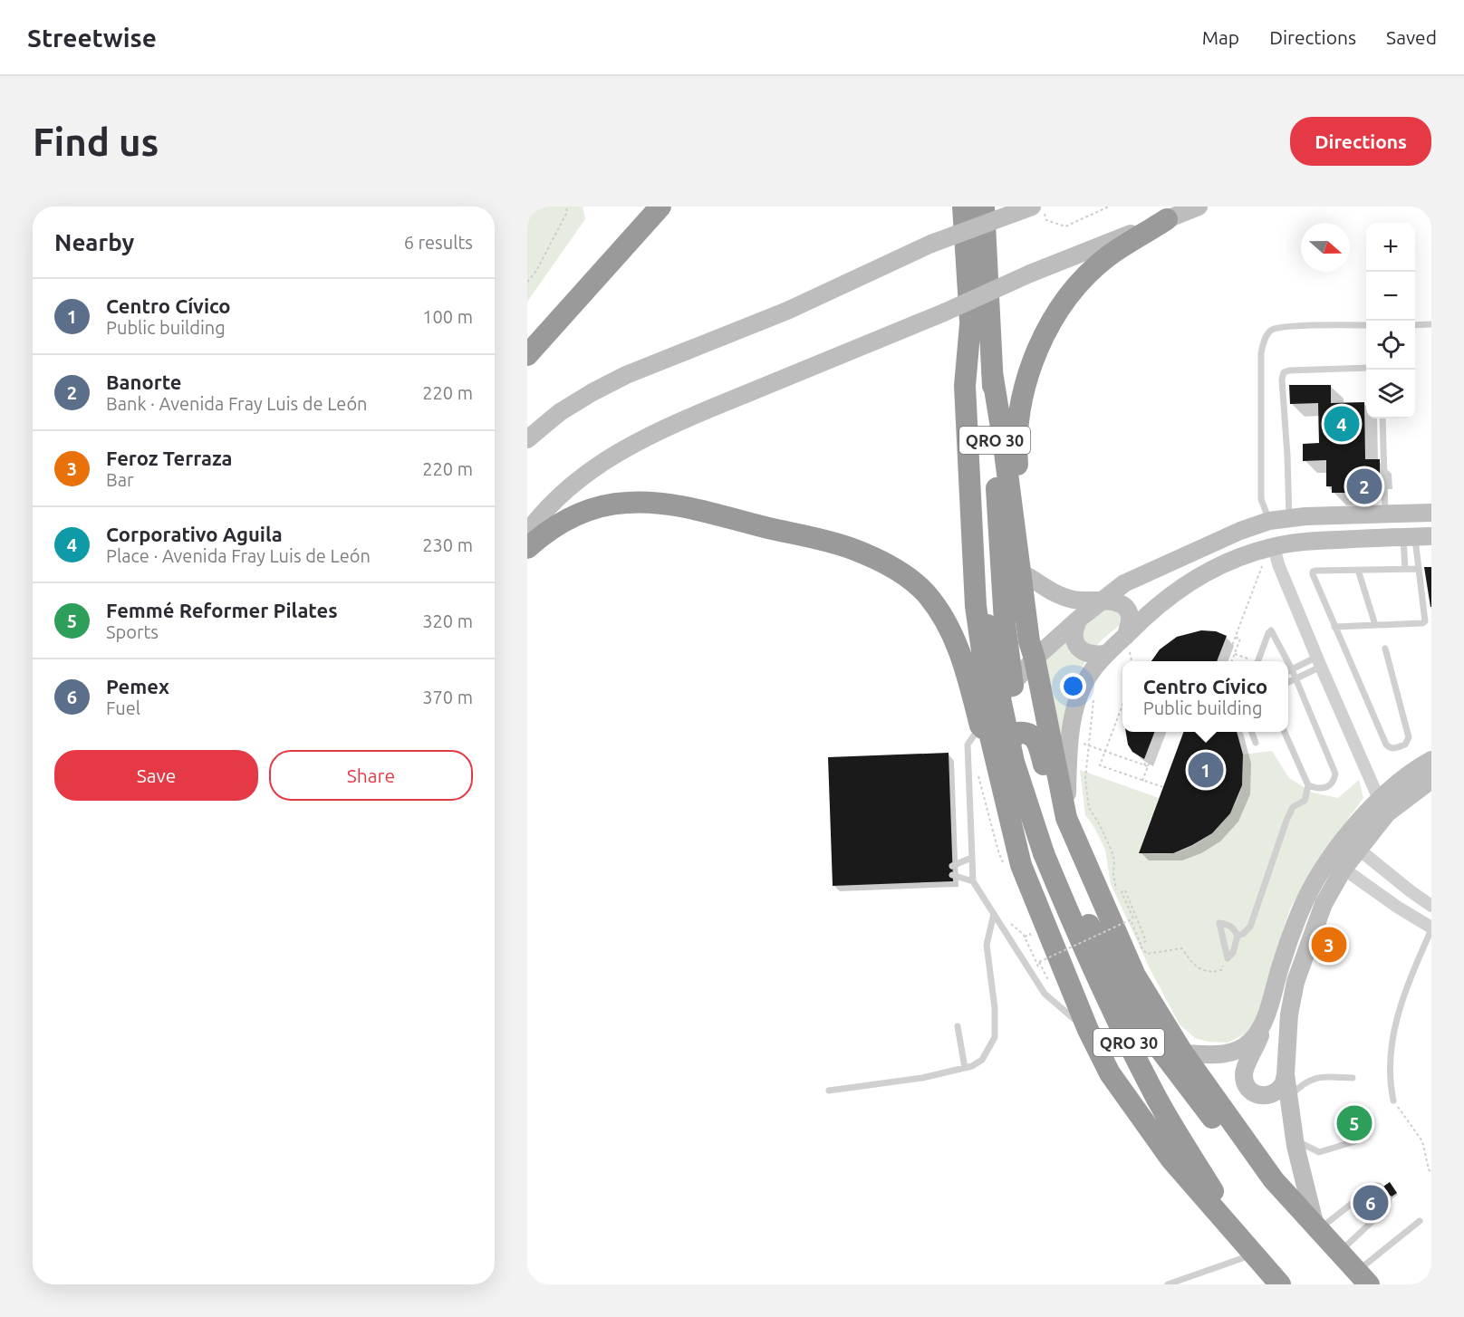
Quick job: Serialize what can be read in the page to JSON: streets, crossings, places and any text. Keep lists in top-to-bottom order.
{
  "streets": {
    "highway": ["QRO 30"]
  },
  "north": "right",
  "page": {
    "header": "Streetwise",
    "nav": ["Map", "Directions", "Saved"],
    "buttons": [
      "Directions",
      ["Save", "Share"]
    ],
    "title": "Find us",
    "heading": ["Nearby", "6 results"],
    "map_buttons": ["+", "−"],
    "list": [
      {
        "mark": "1",
        "name": "Centro Cívico",
        "note": "Public building",
        "value": "100 m"
      },
      {
        "mark": "2",
        "name": "Banorte",
        "note": "Bank · Avenida Fray Luis de León",
        "value": "220 m"
      },
      {
        "mark": "3",
        "name": "Feroz Terraza",
        "note": "Bar",
        "value": "220 m"
      },
      {
        "mark": "4",
        "name": "Corporativo Aguila",
        "note": "Place · Avenida Fray Luis de León",
        "value": "230 m"
      },
      {
        "mark": "5",
        "name": "Femmé Reformer Pilates",
        "note": "Sports",
        "value": "320 m"
      },
      {
        "mark": "6",
        "name": "Pemex",
        "note": "Fuel",
        "value": "370 m"
      }
    ],
    "pins": [
      "4",
      "2",
      "1",
      "3",
      "5",
      "6"
    ],
    "popup": ["Centro Cívico", "Public building"]
  }
}
